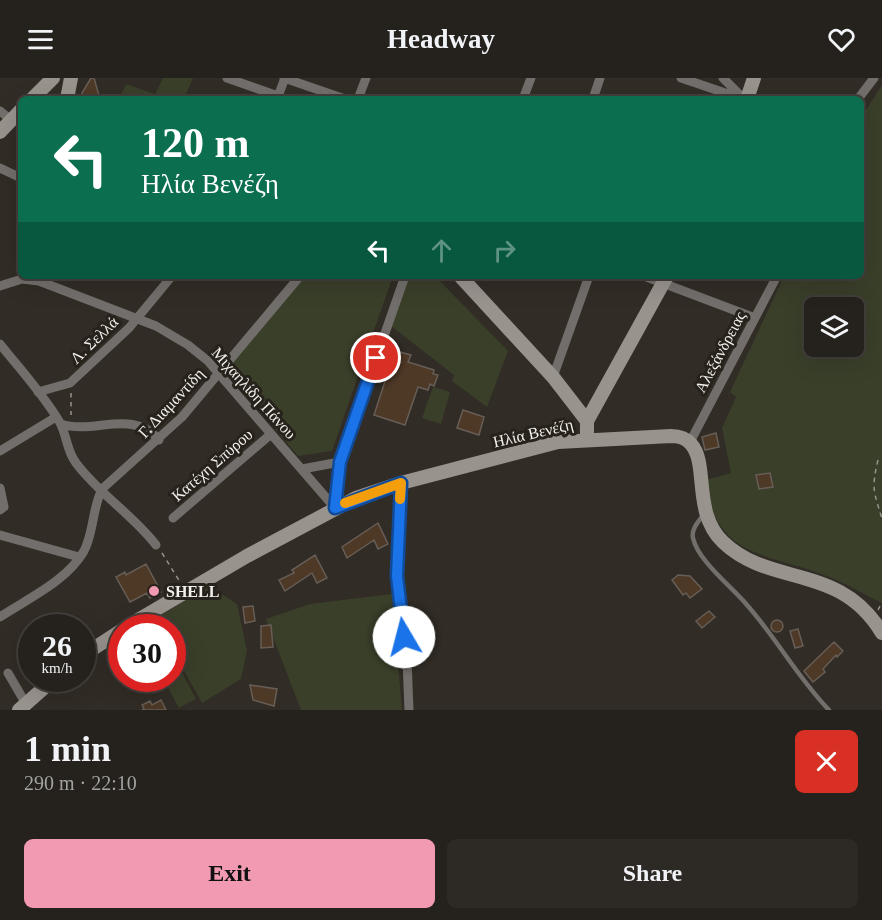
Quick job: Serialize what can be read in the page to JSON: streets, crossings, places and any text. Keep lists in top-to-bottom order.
{
  "streets": {
    "street": [
      "Λ. Σελλά",
      "Αλεξάνδρειας",
      "Μιχαηλίδη Πάνου",
      "Γ. Διαμαντίδη",
      "Ηλία Βενέζη",
      "Κατέχη Σπύρου"
    ]
  },
  "crossings": [
    ["Λ. Σελλά", "Μιχαηλίδη Πάνου"],
    ["Αλεξάνδρειας", "Ηλία Βενέζη"],
    ["Μιχαηλίδη Πάνου", "Γ. Διαμαντίδη"],
    ["Μιχαηλίδη Πάνου", "Ηλία Βενέζη"],
    ["Μιχαηλίδη Πάνου", "Κατέχη Σπύρου"]
  ],
  "places": ["SHELL"],
  "page": {
    "header": "Headway",
    "turn": ["120 m", "Ηλία Βενέζη"],
    "speed": "26 km/h",
    "limit": "30",
    "heading": ["1 min", "290 m · 22:10"],
    "buttons": ["Exit", "Share"]
  }
}
